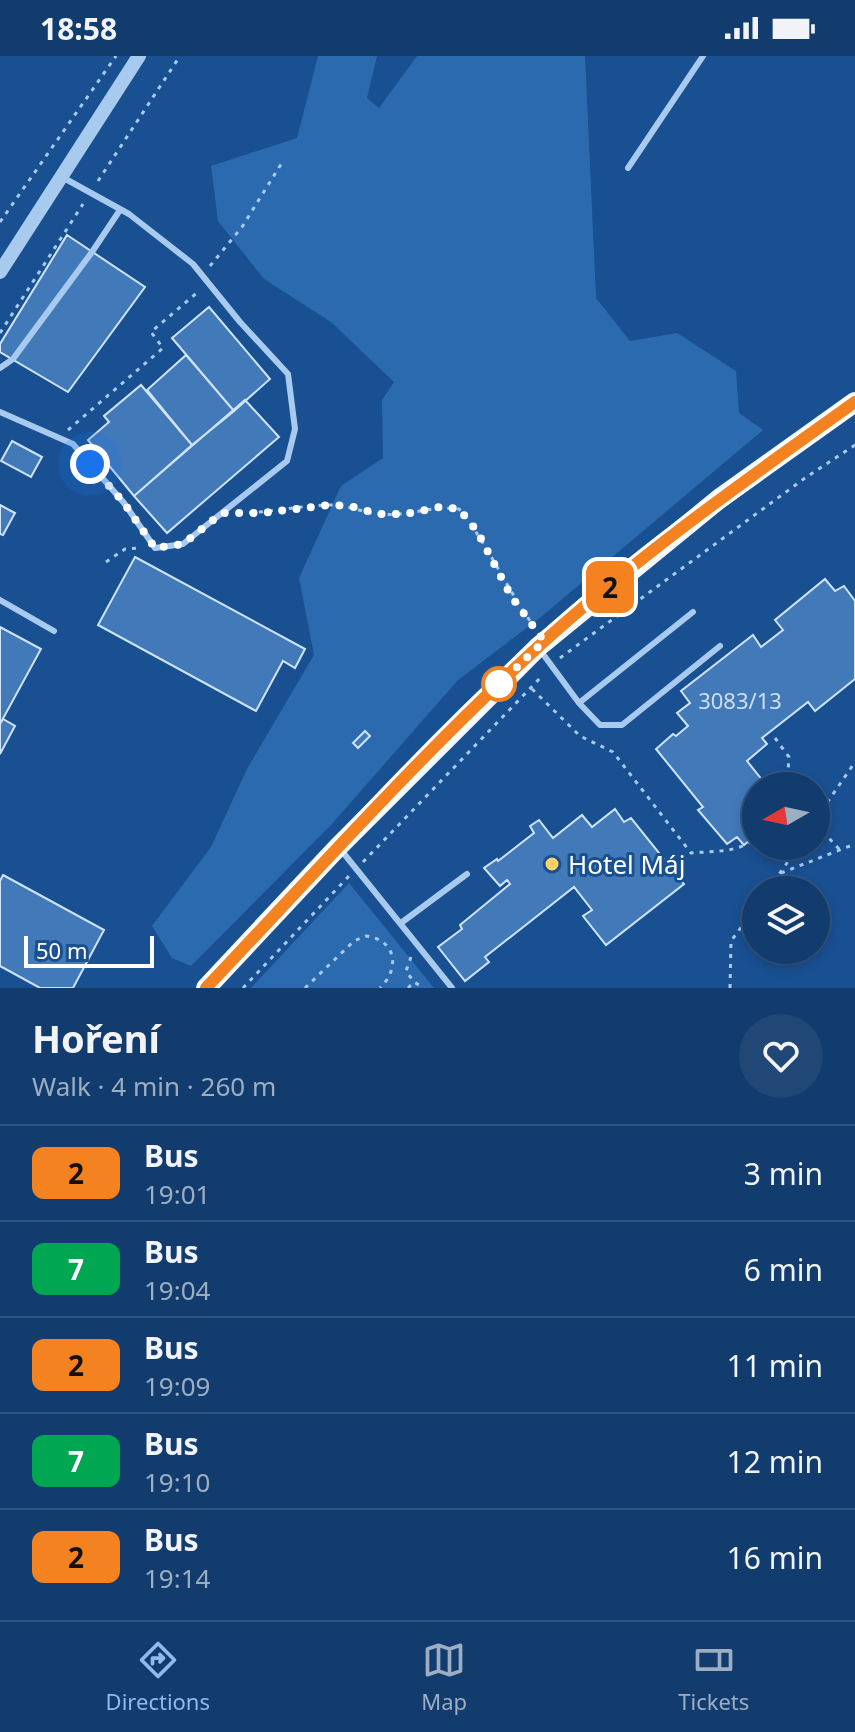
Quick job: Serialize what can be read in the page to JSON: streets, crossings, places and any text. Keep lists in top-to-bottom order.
{
  "places": ["Hotel Máj"],
  "lines": ["bus line 2"],
  "house_numbers": ["3083/13"],
  "scale_bar": "50 m",
  "north": "left",
  "page": {
    "status": "18:58",
    "on_map": "2",
    "scale": "50 m",
    "heading": ["Hoření", "Walk · 4 min · 260 m"],
    "list": [
      {
        "mark": "2",
        "name": "Bus",
        "note": "19:01",
        "value": "3 min"
      },
      {
        "mark": "7",
        "name": "Bus",
        "note": "19:04",
        "value": "6 min"
      },
      {
        "mark": "2",
        "name": "Bus",
        "note": "19:09",
        "value": "11 min"
      },
      {
        "mark": "7",
        "name": "Bus",
        "note": "19:10",
        "value": "12 min"
      },
      {
        "mark": "2",
        "name": "Bus",
        "note": "19:14",
        "value": "16 min"
      }
    ],
    "tabs": ["Directions", "Map", "Tickets"]
  }
}
